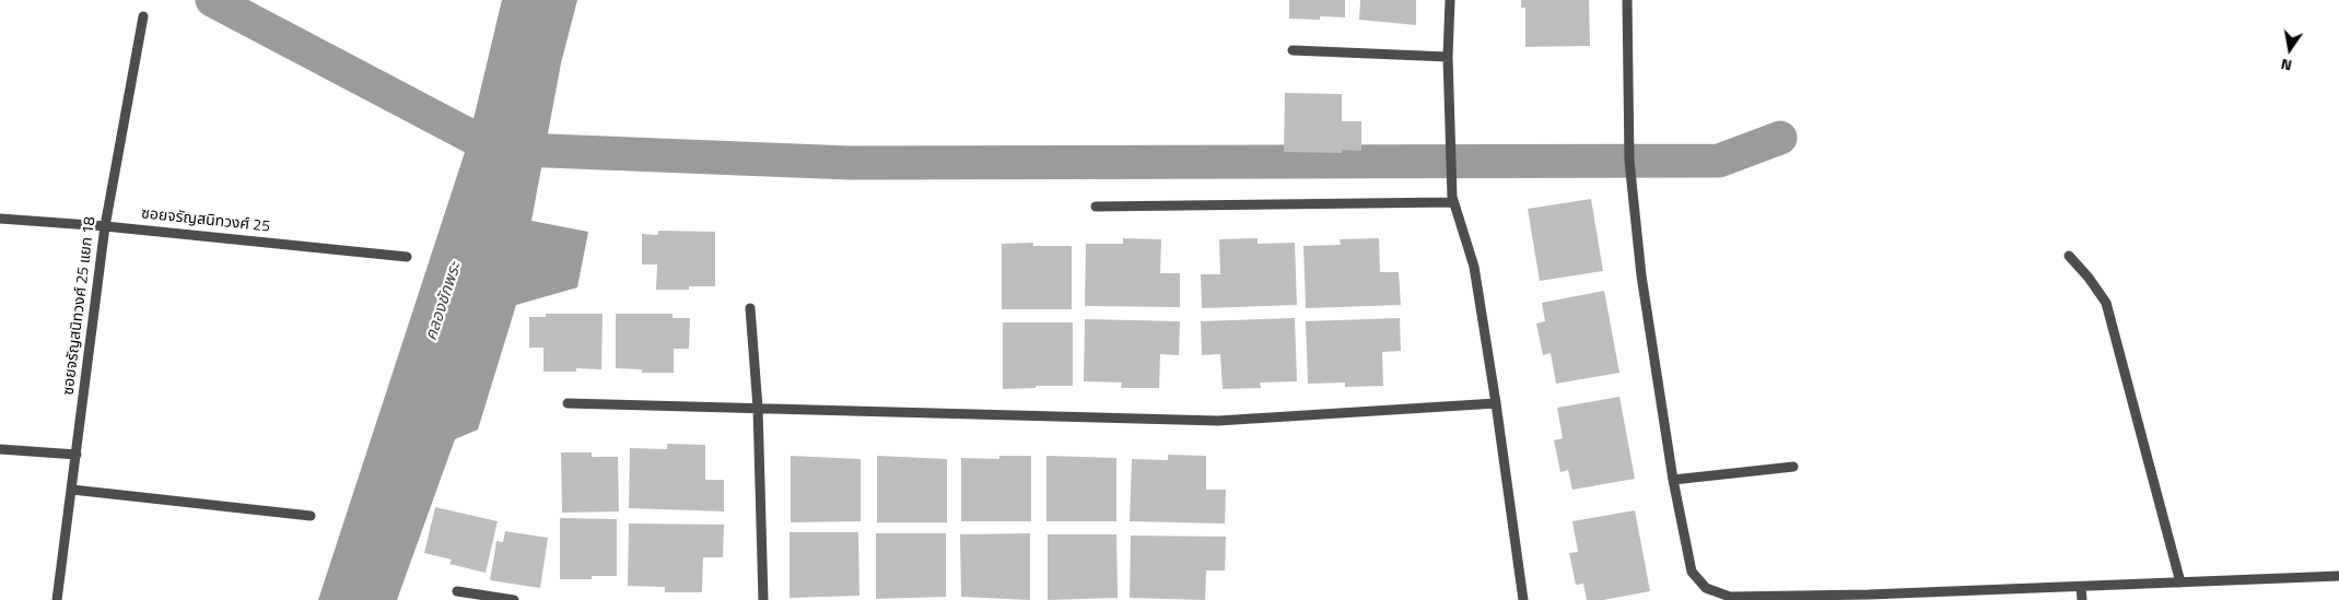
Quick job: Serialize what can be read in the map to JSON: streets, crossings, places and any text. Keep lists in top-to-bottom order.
{
  "streets": {
    "street": ["ซอยจรัญสนิทวงศ์ 25", "ซอยจรัญสนิทวงศ์ 25 แยก 18"]
  },
  "crossings": [
    ["ซอยจรัญสนิทวงศ์ 25", "ซอยจรัญสนิทวงศ์ 25 แยก 18"]
  ],
  "water": ["คลองชักพระ"],
  "north": "bottom"
}
